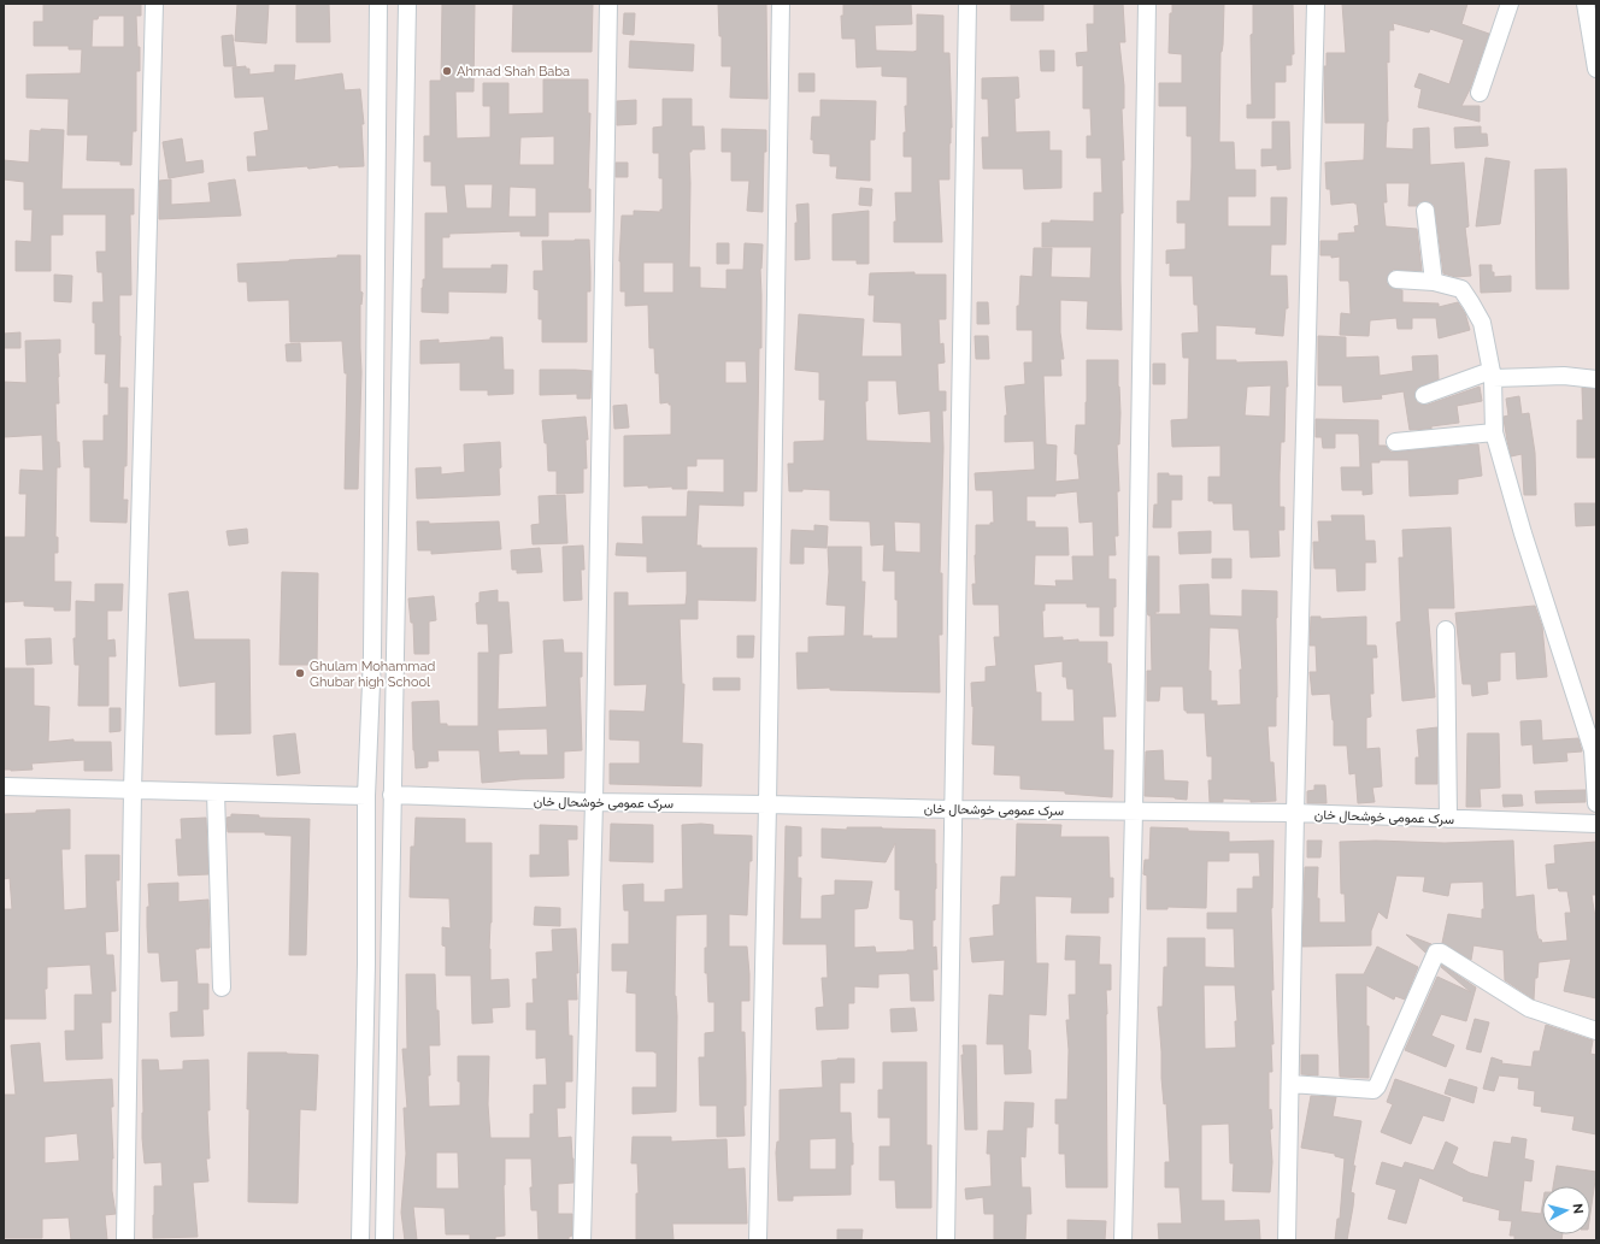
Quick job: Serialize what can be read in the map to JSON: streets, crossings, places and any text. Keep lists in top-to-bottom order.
{
  "streets": {
    "street": ["سرک عمومی خوشحال خان"]
  },
  "places": ["Ahmad Shah Baba", "Ghulam Mohammad Ghubar high School"],
  "north": "right"
}
